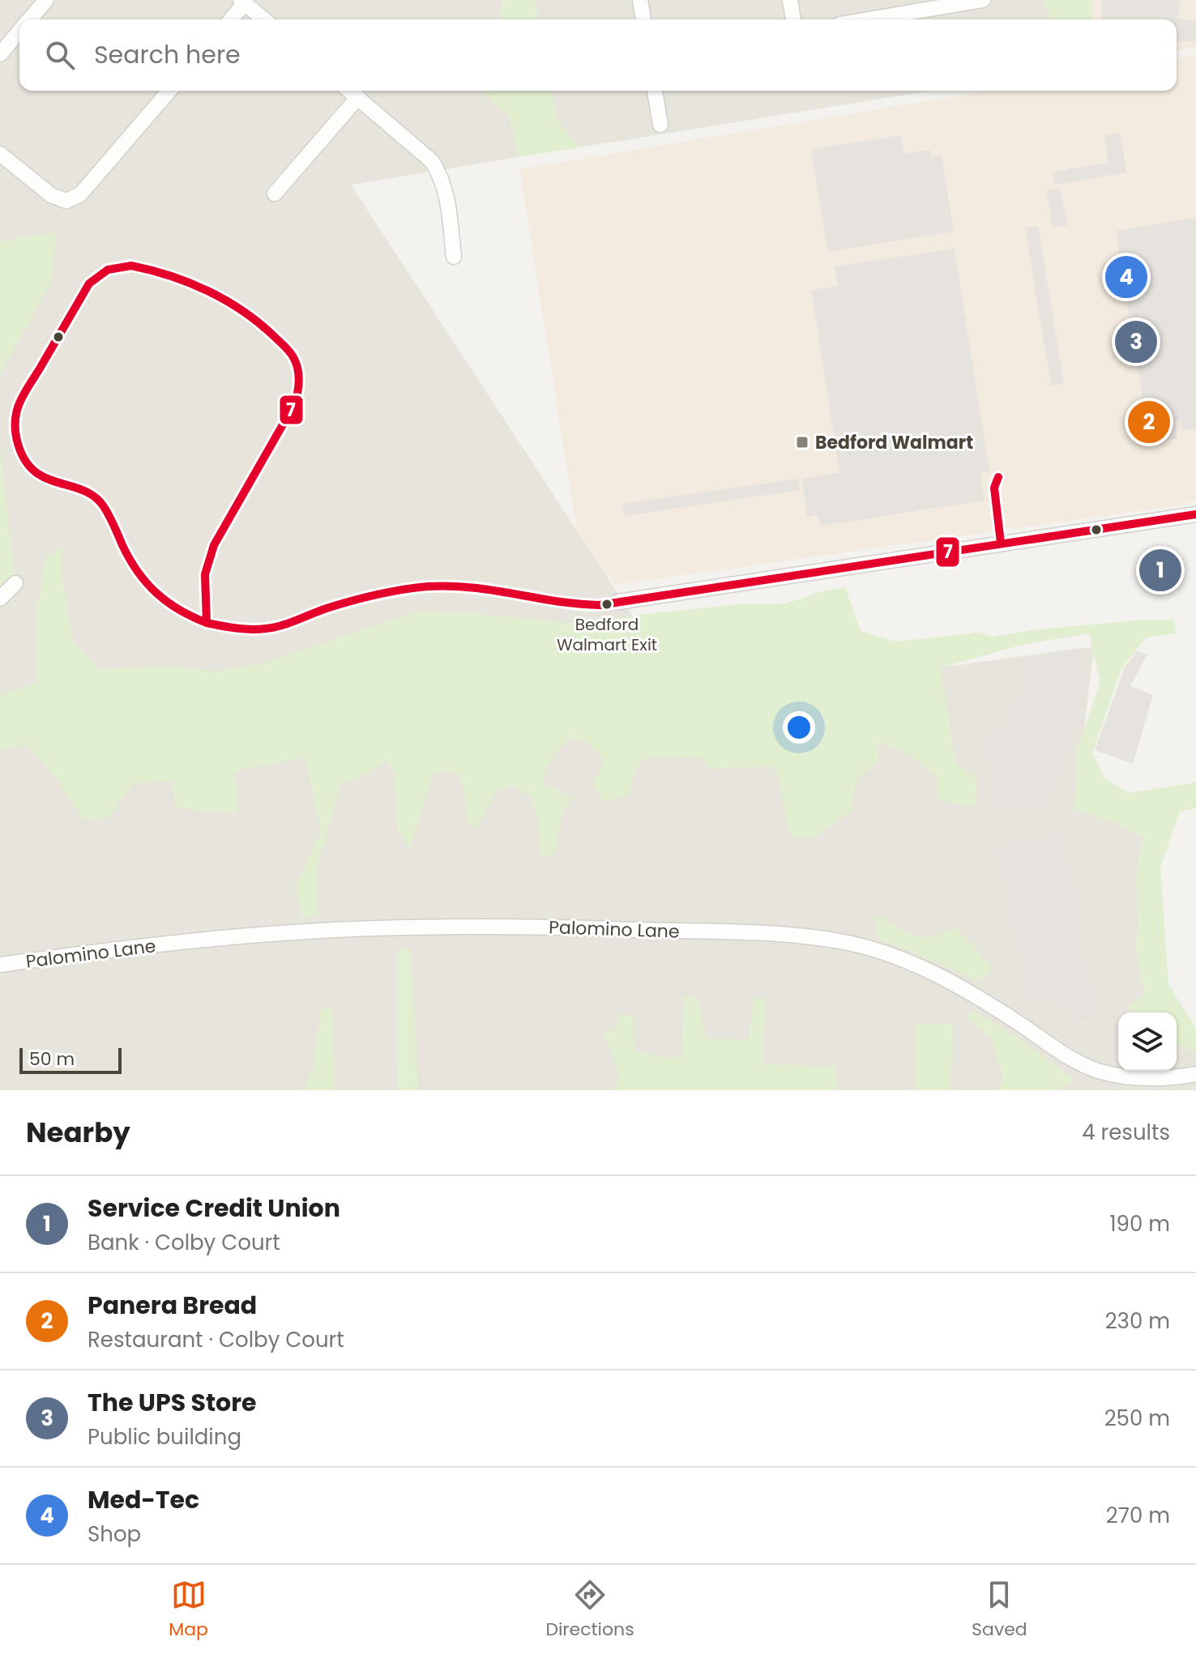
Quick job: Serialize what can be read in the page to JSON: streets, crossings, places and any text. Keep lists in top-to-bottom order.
{
  "streets": {
    "street": ["Palomino Lane"]
  },
  "places": {
    "transit": ["Bedford Walmart"],
    "other": ["Bedford Walmart Exit"]
  },
  "lines": ["transit line 7"],
  "scale_bar": "50 m",
  "page": {
    "search": "Search here",
    "pins": [
      "4",
      "3",
      "2",
      "1"
    ],
    "scale": "50 m",
    "heading": ["Nearby", "4 results"],
    "list": [
      {
        "mark": "1",
        "name": "Service Credit Union",
        "note": "Bank · Colby Court",
        "value": "190 m"
      },
      {
        "mark": "2",
        "name": "Panera Bread",
        "note": "Restaurant · Colby Court",
        "value": "230 m"
      },
      {
        "mark": "3",
        "name": "The UPS Store",
        "note": "Public building",
        "value": "250 m"
      },
      {
        "mark": "4",
        "name": "Med-Tec",
        "note": "Shop",
        "value": "270 m"
      }
    ],
    "nav": ["Map", "Directions", "Saved"]
  }
}
